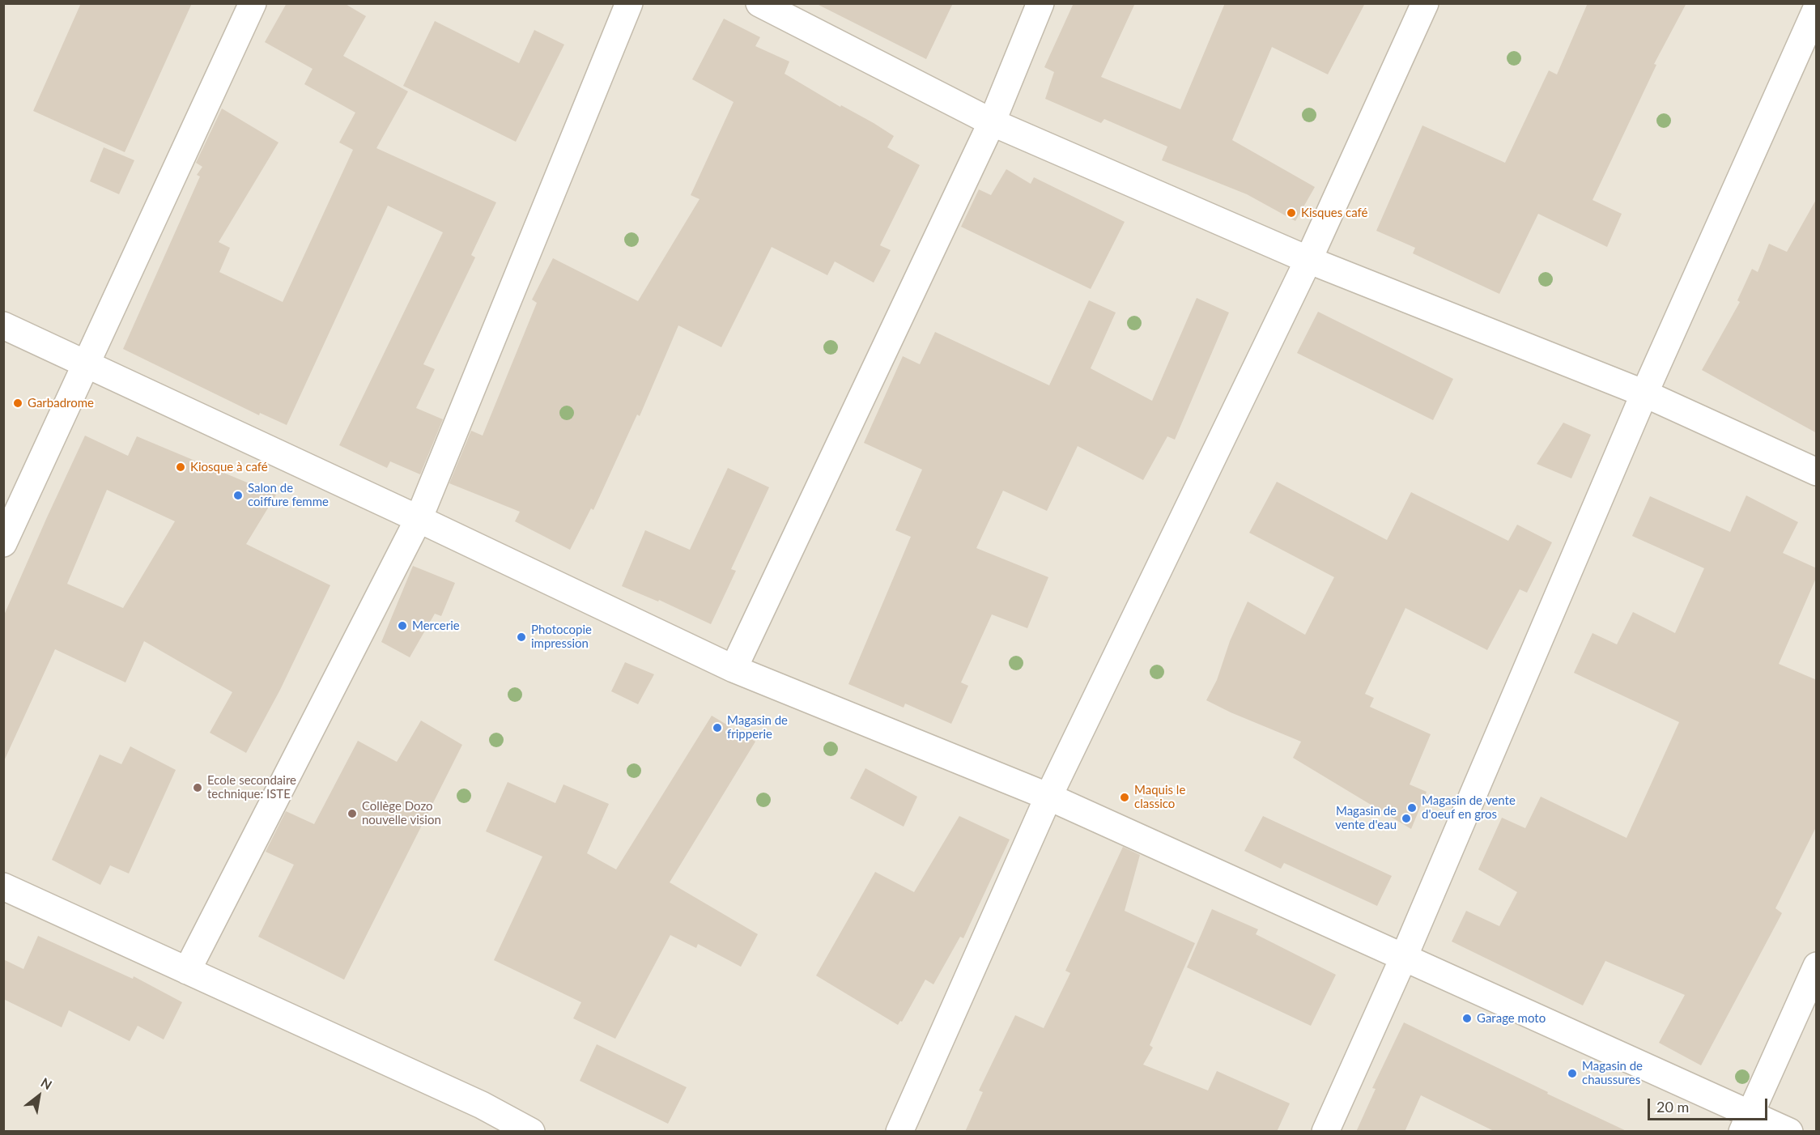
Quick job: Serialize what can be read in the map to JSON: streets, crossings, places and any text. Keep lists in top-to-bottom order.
{
  "places": [
    "Kisques café",
    "Garbadrome",
    "Kiosque à café",
    "Salon de coiffure femme",
    "Mercerie",
    "Photocopie impression",
    "Magasin de fripperie",
    "Ecole secondaire technique: ISTE",
    "Maquis le classico",
    "Magasin de vente d'oeuf en gros",
    "Collège Dozo nouvelle vision",
    "Magasin de vente d'eau",
    "Garage moto",
    "Magasin de chaussures"
  ],
  "scale_bar": "20 m",
  "north": "top right"
}
